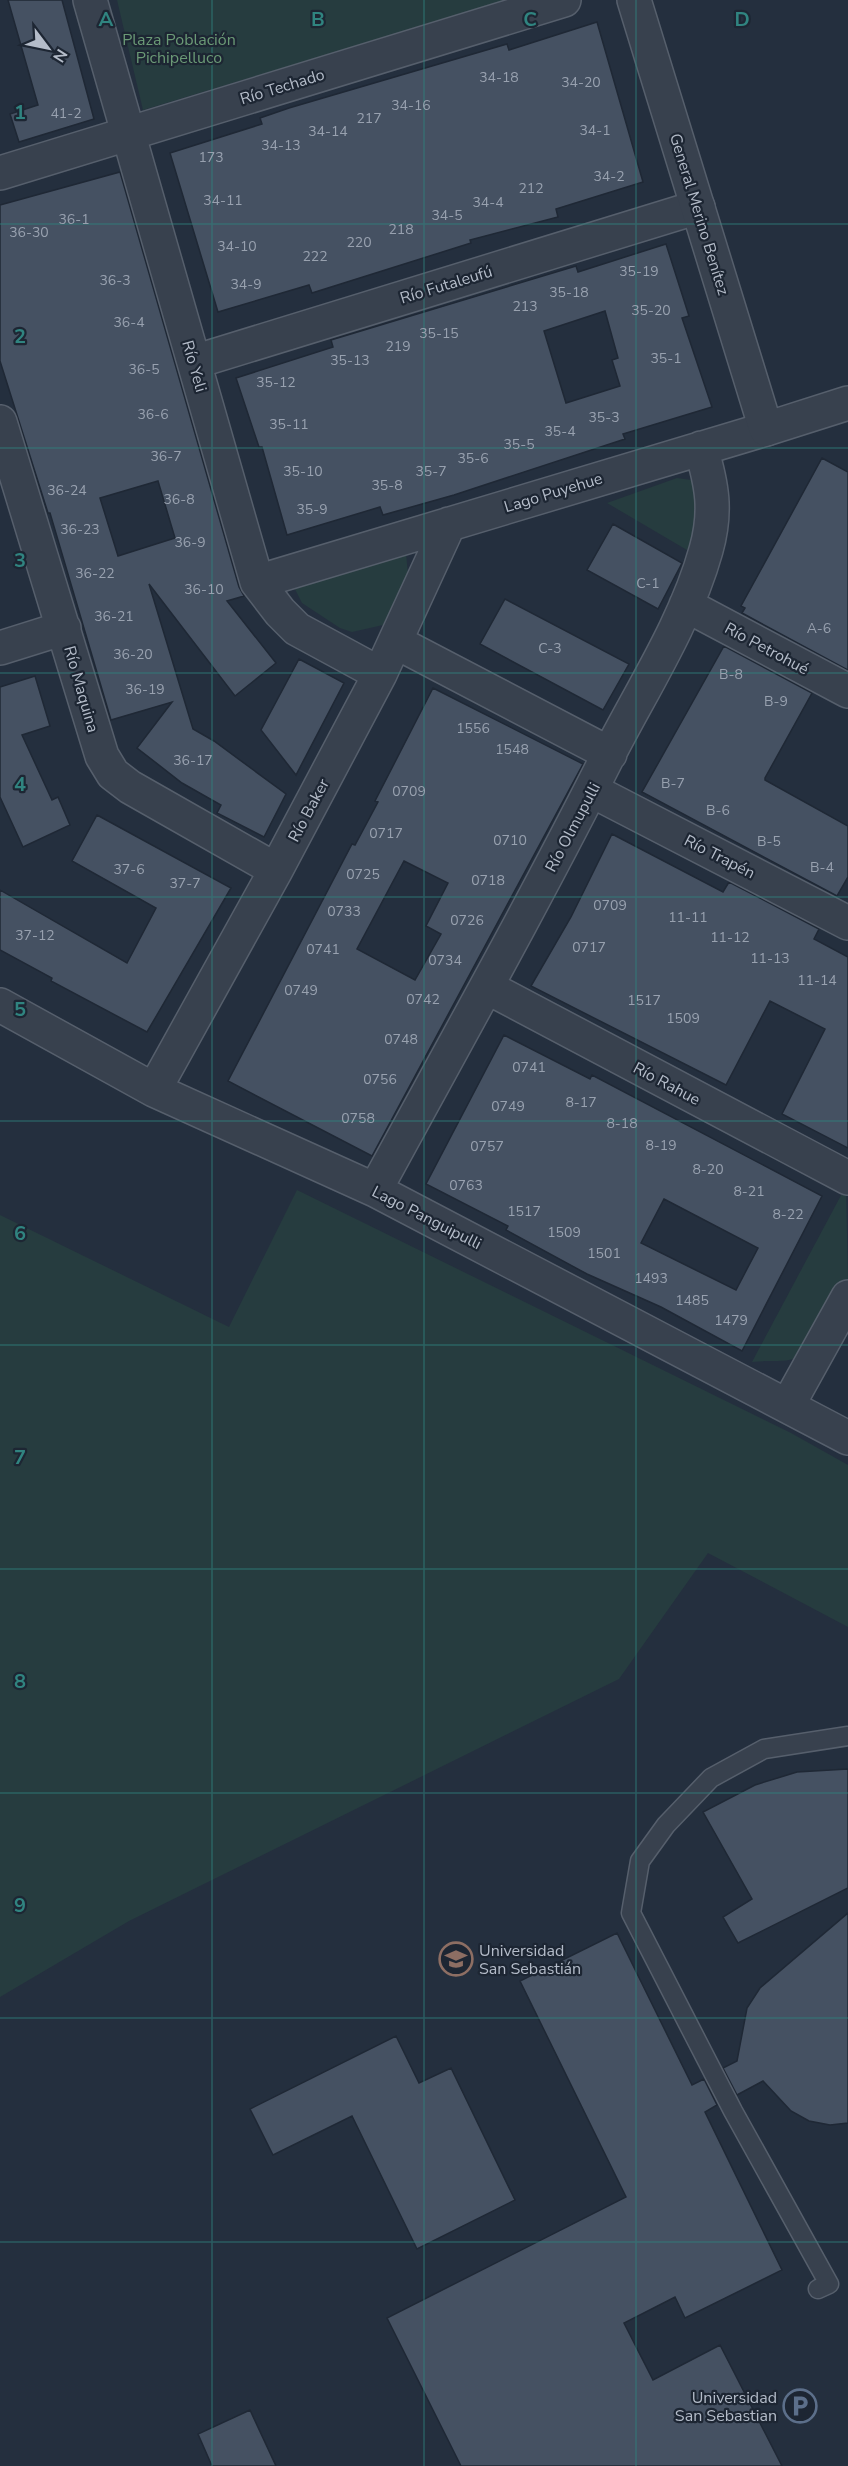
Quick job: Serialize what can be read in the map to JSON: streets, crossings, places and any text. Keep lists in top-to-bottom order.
{
  "streets": {
    "street": [
      "Río Techado",
      "General Merino Benítez",
      "Río Futaleufú",
      "Río Yeli",
      "Lago Puyehue",
      "Río Petrohué",
      "Río Maquina",
      "Río Baker",
      "Río Olmupulli",
      "Río Trapén",
      "Río Rahue",
      "Lago Panguipulli"
    ]
  },
  "crossings": [
    ["Río Techado", "Río Yeli"],
    ["General Merino Benítez", "Río Futaleufú"],
    ["General Merino Benítez", "Lago Puyehue"],
    ["Río Futaleufú", "Río Yeli"],
    ["Río Yeli", "Lago Puyehue"],
    ["Río Yeli", "Río Baker"],
    ["Lago Puyehue", "Río Baker"],
    ["Lago Puyehue", "Río Olmupulli"],
    ["Río Petrohué", "Río Olmupulli"],
    ["Río Maquina", "Río Baker"],
    ["Río Baker", "Lago Panguipulli"],
    ["Río Olmupulli", "Río Trapén"],
    ["Río Olmupulli", "Río Rahue"],
    ["Río Olmupulli", "Lago Panguipulli"]
  ],
  "parks": ["Plaza Población Pichipelluco"],
  "places": {
    "school or university": ["Universidad San Sebastián"],
    "parking": ["Universidad San Sebastian"]
  },
  "house_numbers": [
    "34-18",
    "34-20",
    "34-16",
    "41-2",
    "217",
    "34-1",
    "34-14",
    "34-13",
    "173",
    "34-2",
    "212",
    "34-11",
    "34-4",
    "34-5",
    "36-1",
    "218",
    "36-30",
    "220",
    "34-10",
    "222",
    "35-19",
    "36-3",
    "34-9",
    "35-18",
    "213",
    "35-20",
    "36-4",
    "35-15",
    "219",
    "35-1",
    "35-13",
    "36-5",
    "35-12",
    "36-6",
    "35-3",
    "35-11",
    "35-4",
    "35-5",
    "36-7",
    "35-6",
    "35-10",
    "35-7",
    "35-8",
    "36-24",
    "36-8",
    "35-9",
    "36-23",
    "36-9",
    "36-22",
    "C-1",
    "36-10",
    "36-21",
    "A-6",
    "C-3",
    "36-20",
    "B-8",
    "36-19",
    "B-9",
    "1556",
    "1548",
    "36-17",
    "B-7",
    "0709",
    "B-6",
    "0717",
    "0710",
    "B-5",
    "B-4",
    "37-6",
    "0725",
    "0718",
    "37-7",
    "0709",
    "0733",
    "11-11",
    "0726",
    "37-12",
    "11-12",
    "0717",
    "0741",
    "11-13",
    "0734",
    "11-14",
    "0749",
    "0742",
    "1517",
    "1509",
    "0748",
    "0741",
    "0756",
    "8-17",
    "0749",
    "0758",
    "8-18",
    "8-19",
    "0757",
    "8-20",
    "0763",
    "8-21",
    "1517",
    "8-22",
    "1509",
    "1501",
    "1493",
    "1485",
    "1479"
  ],
  "north": "bottom right",
  "grid": {
    "columns": [
      "A",
      "B",
      "C",
      "D"
    ],
    "rows": [
      "1",
      "2",
      "3",
      "4",
      "5",
      "6",
      "7",
      "8",
      "9"
    ]
  }
}
